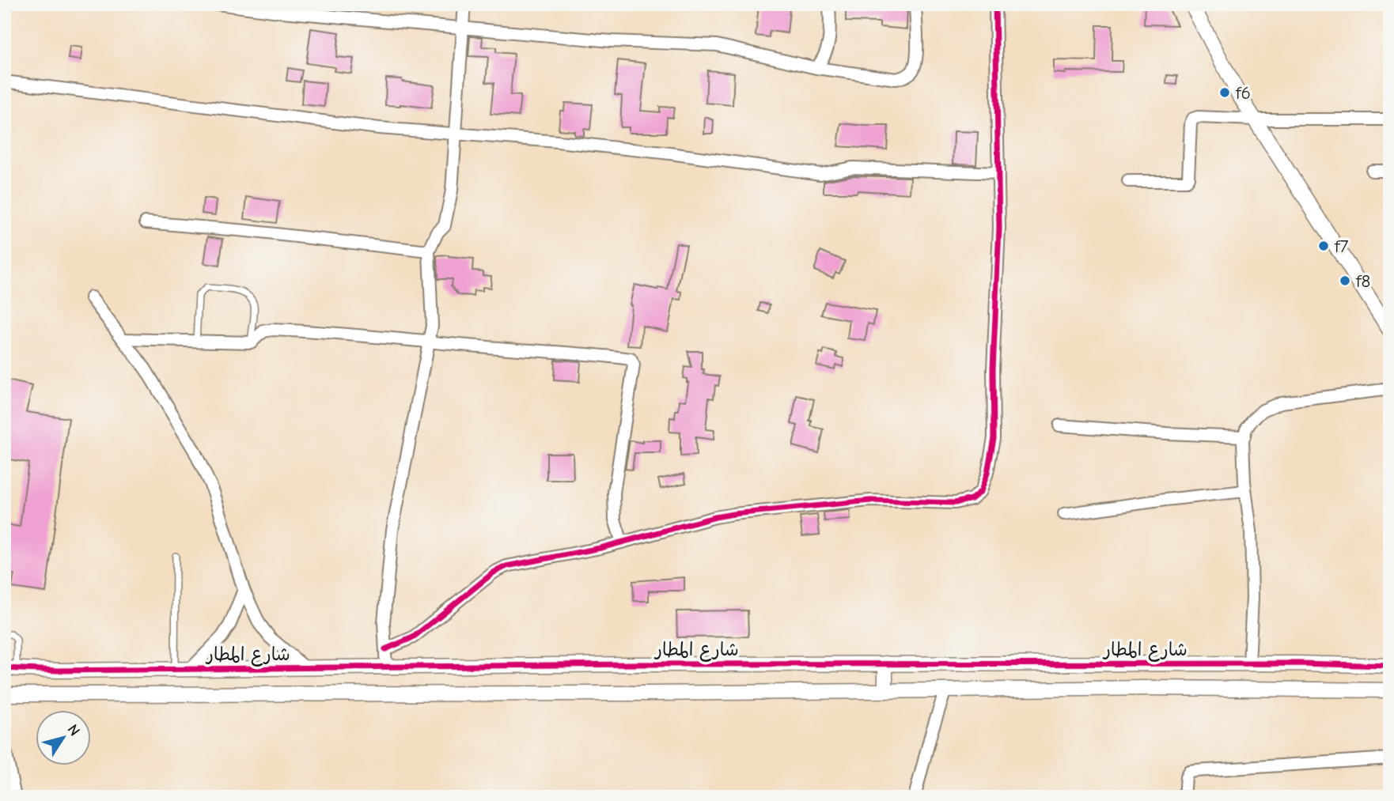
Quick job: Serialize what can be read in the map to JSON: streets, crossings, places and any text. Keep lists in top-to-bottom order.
{
  "streets": {
    "street": ["شارع المطار"]
  },
  "places": ["f6", "f7", "f8"],
  "north": "top right"
}
